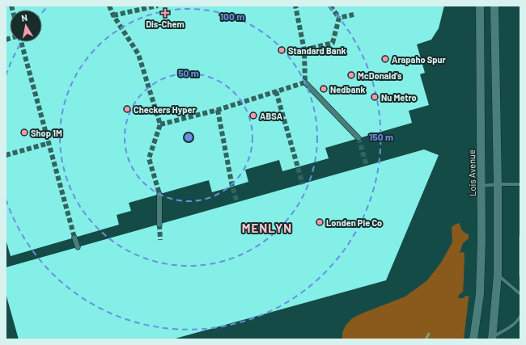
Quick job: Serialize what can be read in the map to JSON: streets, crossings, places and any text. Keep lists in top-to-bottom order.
{
  "streets": {
    "street": ["Lois Avenue"]
  },
  "districts": ["MENLYN"],
  "places": {
    "health": ["Dis-Chem"],
    "other": [
      "Standard Bank",
      "Arapaho Spur",
      "McDonald's",
      "Nedbank",
      "Nu Metro",
      "Checkers Hyper",
      "ABSA",
      "Shop 1M",
      "Londen Pie Co"
    ]
  },
  "north": "top",
  "rings": ["100 m", "50 m", "150 m"]
}
